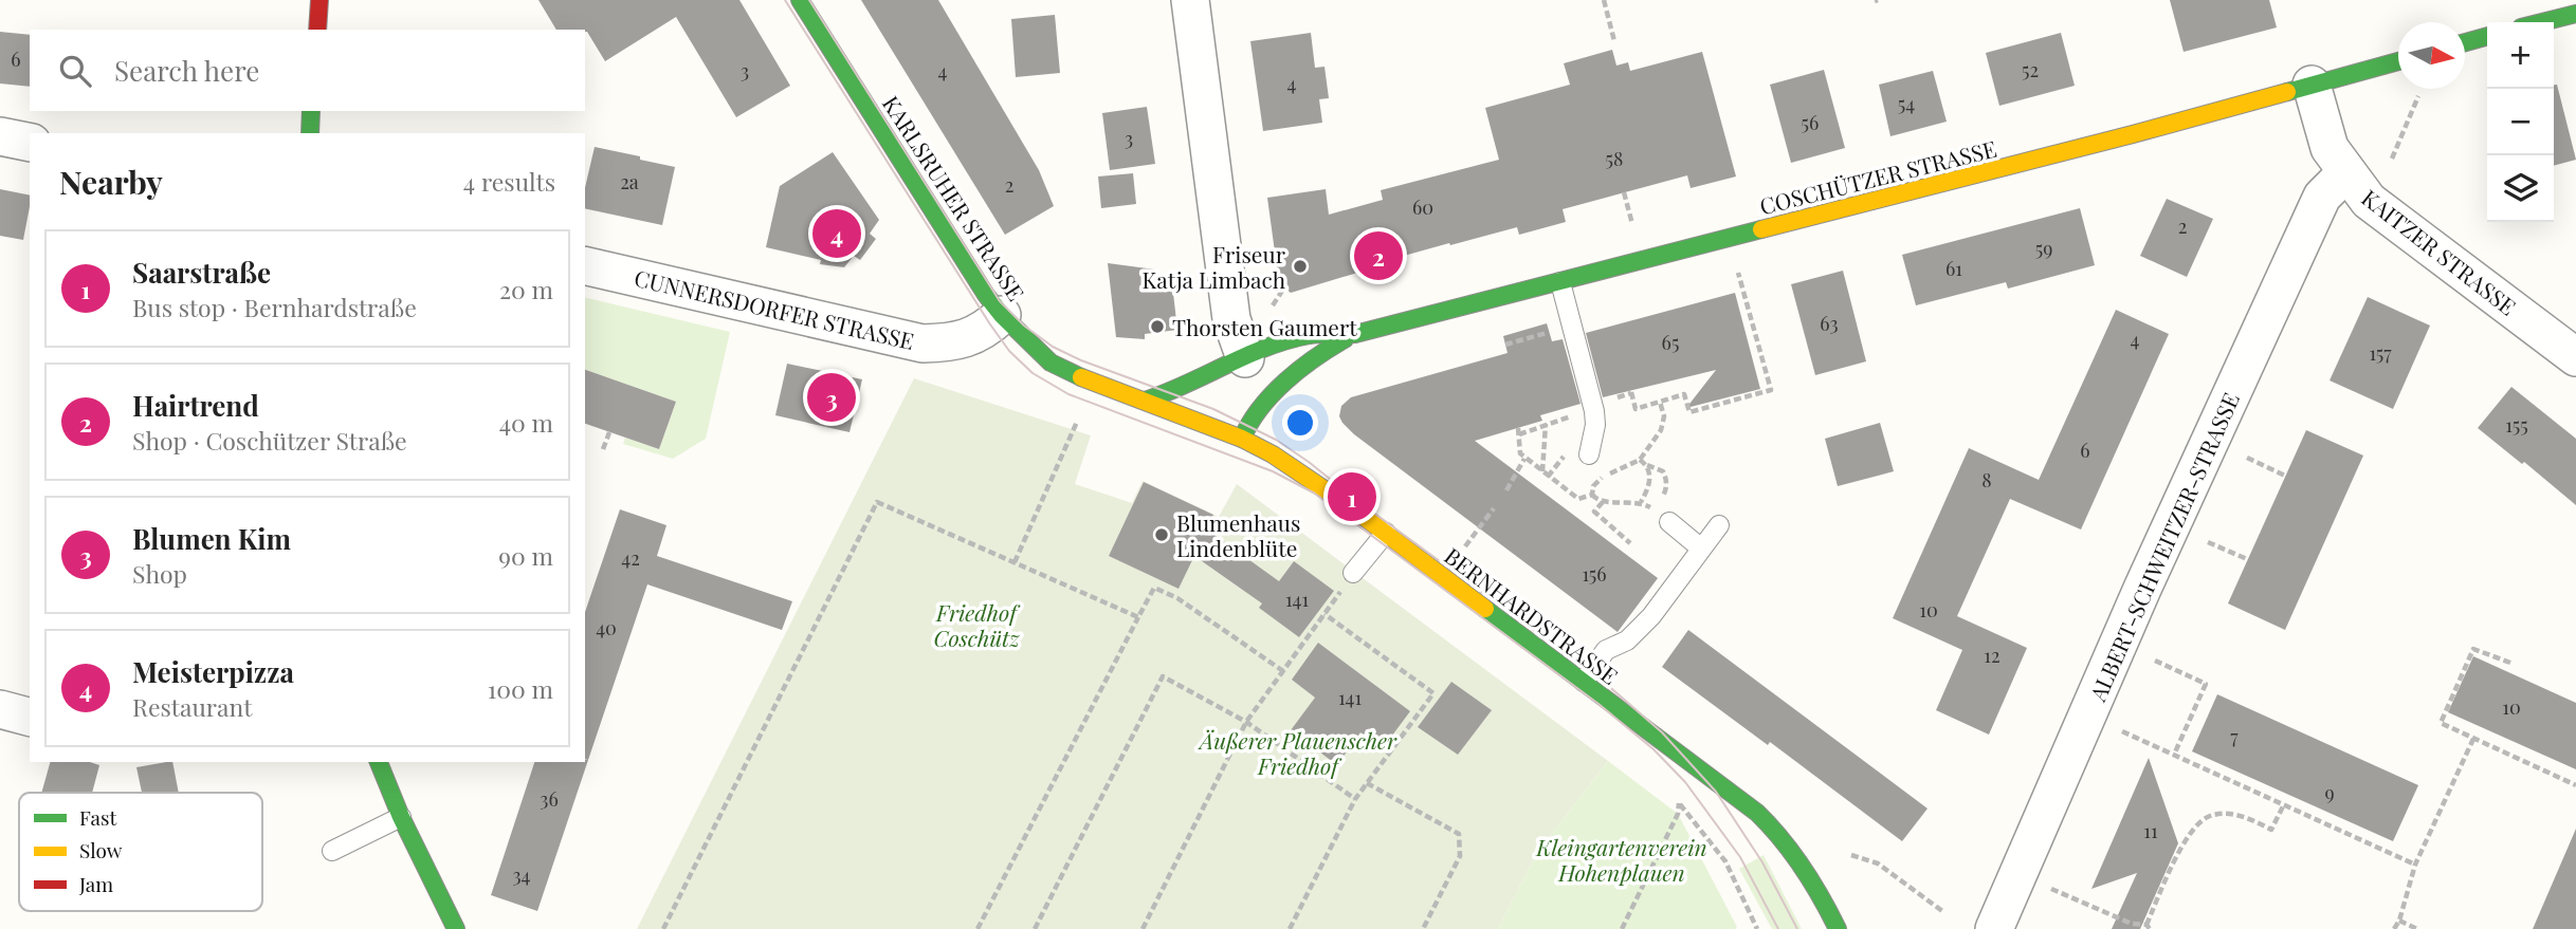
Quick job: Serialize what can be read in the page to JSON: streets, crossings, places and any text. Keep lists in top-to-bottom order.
{
  "streets": {
    "street": [
      "COSCHÜTZER STRASSE",
      "KARLSRUHER STRASSE",
      "KAITZER STRASSE",
      "CUNNERSDORFER STRASSE",
      "ALBERT-SCHWEITZER-STRASSE",
      "BERNHARDSTRASSE"
    ]
  },
  "crossings": [
    ["COSCHÜTZER STRASSE", "KARLSRUHER STRASSE"],
    ["COSCHÜTZER STRASSE", "KAITZER STRASSE"],
    ["COSCHÜTZER STRASSE", "BERNHARDSTRASSE"],
    ["KARLSRUHER STRASSE", "CUNNERSDORFER STRASSE"],
    ["KARLSRUHER STRASSE", "BERNHARDSTRASSE"],
    ["KAITZER STRASSE", "ALBERT-SCHWEITZER-STRASSE"]
  ],
  "parks": ["Friedhof Coschütz", "Äußerer Plauenscher Friedhof", "Kleingartenverein Hohenplauen"],
  "places": ["Friseur Katja Limbach", "Thorsten Gaumert", "Blumenhaus Lindenblüte"],
  "house_numbers": [
    "6",
    "52",
    "3",
    "4",
    "4",
    "54",
    "56",
    "3",
    "58",
    "2a",
    "2",
    "60",
    "2",
    "59",
    "61",
    "63",
    "4",
    "65",
    "157",
    "155",
    "6",
    "8",
    "42",
    "156",
    "141",
    "10",
    "40",
    "12",
    "141",
    "10",
    "7",
    "9",
    "36",
    "11",
    "34"
  ],
  "legend": ["Fast", "Slow", "Jam"],
  "north": "right",
  "page": {
    "map_buttons": ["+", "−"],
    "search": "Search here",
    "heading": ["Nearby", "4 results"],
    "pins": [
      "4",
      "2",
      "3",
      "1"
    ],
    "list": [
      {
        "mark": "1",
        "name": "Saarstraße",
        "note": "Bus stop · Bernhardstraße",
        "value": "20 m"
      },
      {
        "mark": "2",
        "name": "Hairtrend",
        "note": "Shop · Coschützer Straße",
        "value": "40 m"
      },
      {
        "mark": "3",
        "name": "Blumen Kim",
        "note": "Shop",
        "value": "90 m"
      },
      {
        "mark": "4",
        "name": "Meisterpizza",
        "note": "Restaurant",
        "value": "100 m"
      }
    ]
  }
}
